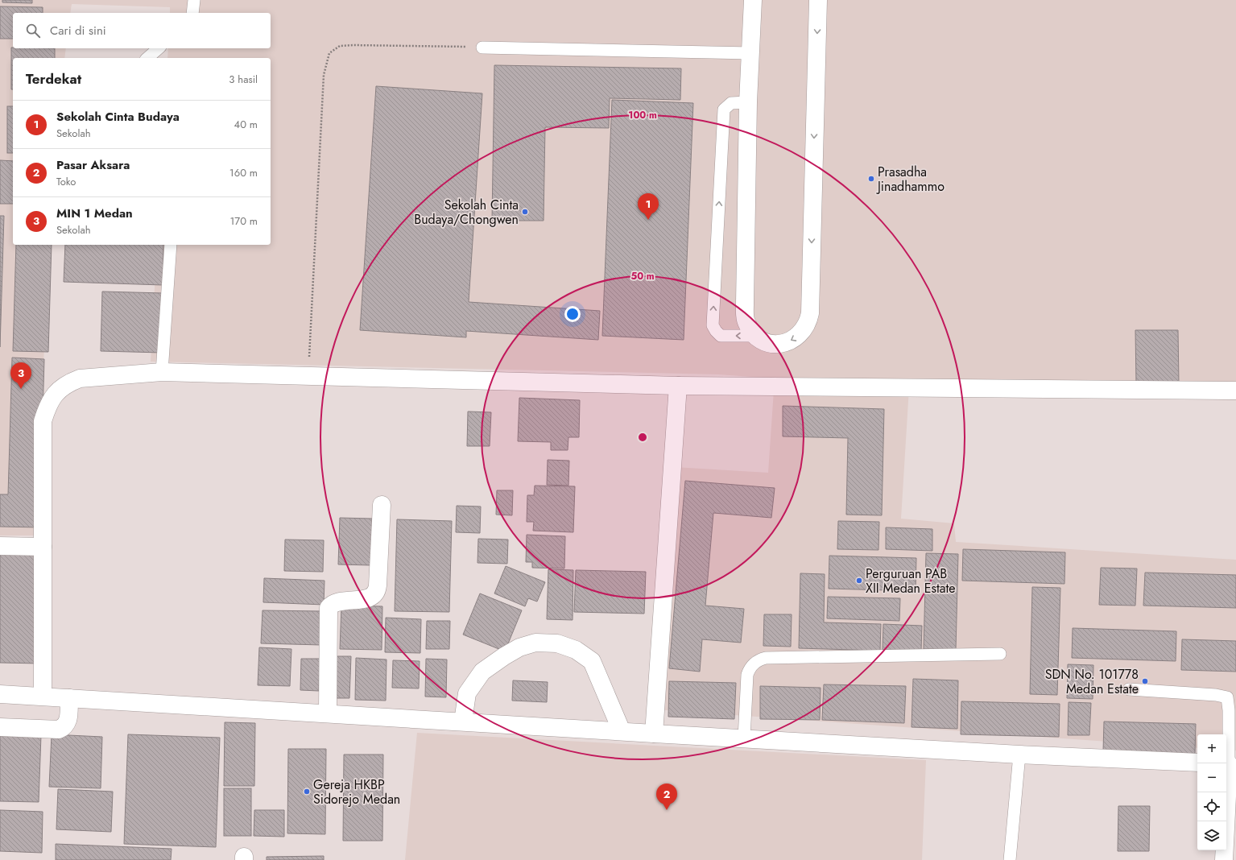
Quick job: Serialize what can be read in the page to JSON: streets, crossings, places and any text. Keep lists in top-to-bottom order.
{
  "places": [
    "Prasadha Jinadhammo",
    "Sekolah Cinta Budaya/Chongwen",
    "Perguruan PAB XII Medan Estate",
    "SDN No. 101778 Medan Estate",
    "Gereja HKBP Sidorejo Medan"
  ],
  "page": {
    "search": "Cari di sini",
    "heading": ["Terdekat", "3 hasil"],
    "list": [
      {
        "mark": "1",
        "name": "Sekolah Cinta Budaya",
        "note": "Sekolah",
        "value": "40 m"
      },
      {
        "mark": "2",
        "name": "Pasar Aksara",
        "note": "Toko",
        "value": "160 m"
      },
      {
        "mark": "3",
        "name": "MIN 1 Medan",
        "note": "Sekolah",
        "value": "170 m"
      }
    ],
    "pins": ["1", "3", "2"],
    "map_buttons": ["+", "−"]
  },
  "rings": ["100 m", "50 m"]
}
